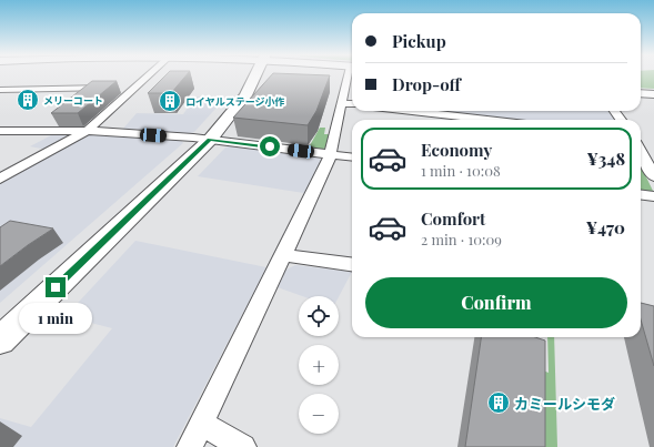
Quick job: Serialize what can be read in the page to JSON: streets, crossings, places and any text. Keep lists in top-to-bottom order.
{
  "places": {
    "building": ["メリーコート", "ロイヤルステージ小作", "カミールシモダ"]
  },
  "page": {
    "banner": ["Pickup", "Drop-off"],
    "list": [
      {
        "name": "Economy",
        "note": "1 min · 10:08",
        "value": "¥348"
      },
      {
        "name": "Comfort",
        "note": "2 min · 10:09",
        "value": "¥470"
      }
    ],
    "buttons": "Confirm",
    "map_buttons": ["+", "−"],
    "bubble": "1 min"
  }
}
